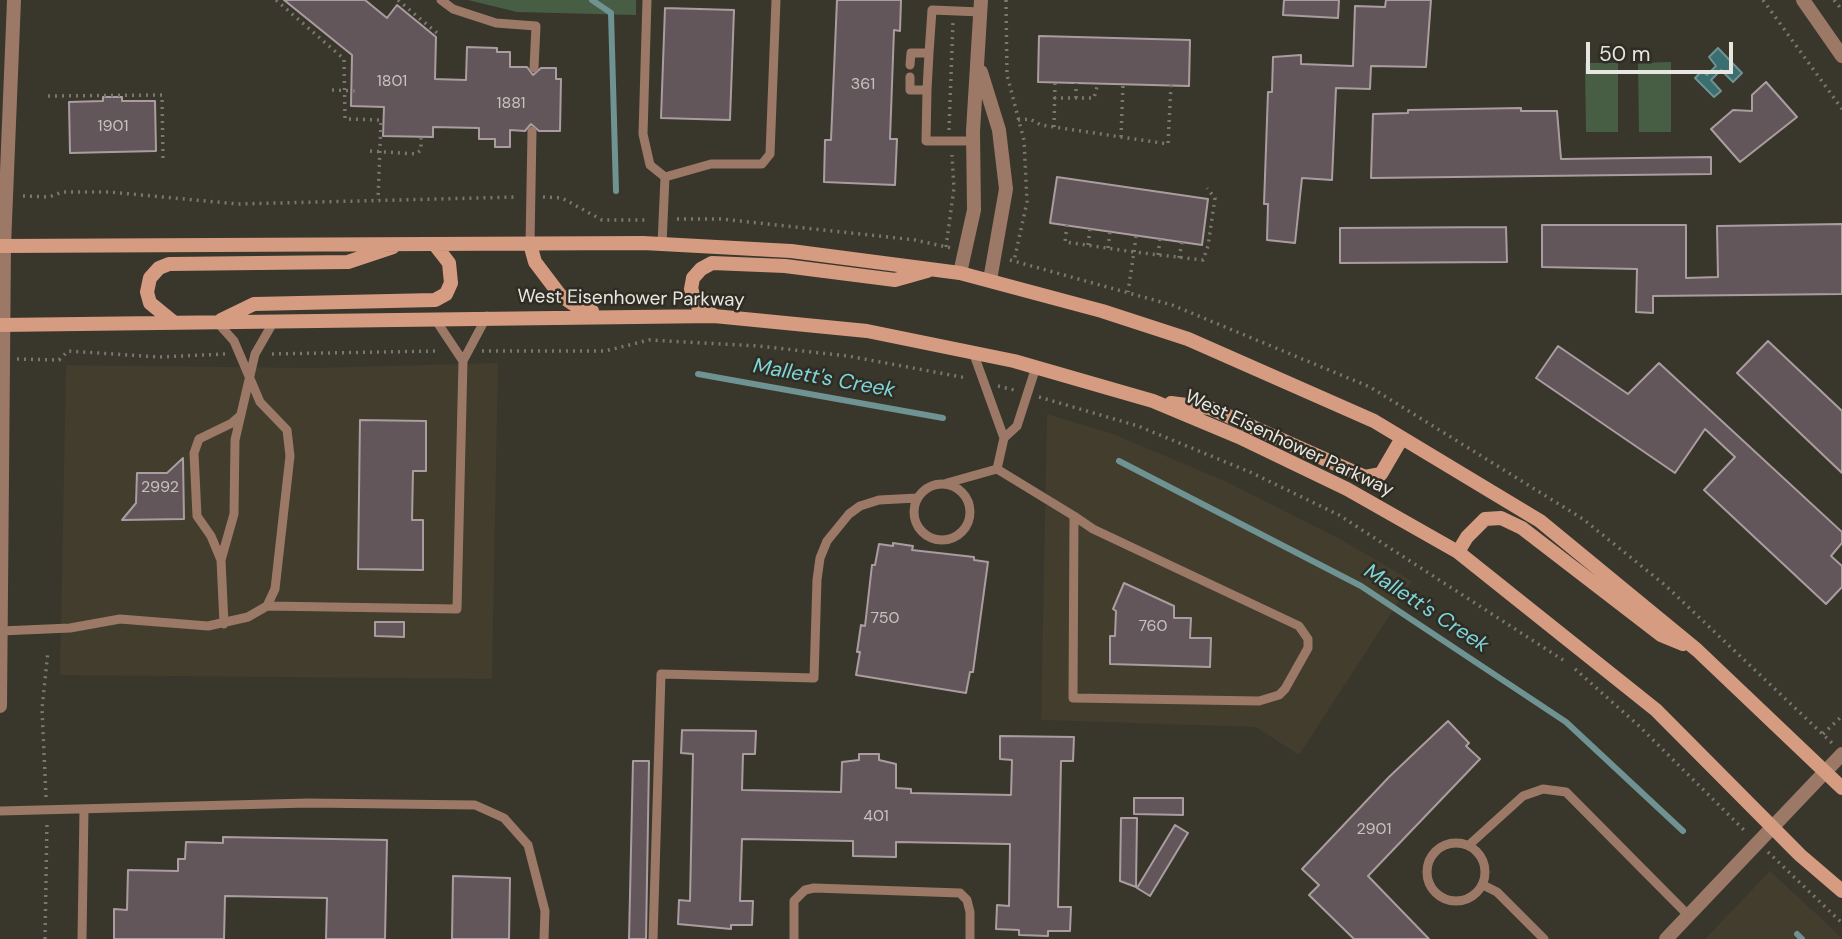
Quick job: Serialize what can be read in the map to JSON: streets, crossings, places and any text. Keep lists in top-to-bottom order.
{
  "streets": {
    "main road": ["West Eisenhower Parkway"]
  },
  "water": ["Mallett's Creek"],
  "house_numbers": [
    "1801",
    "361",
    "1881",
    "1901",
    "2992",
    "750",
    "760",
    "401",
    "2901"
  ],
  "scale_bar": "50 m"
}
